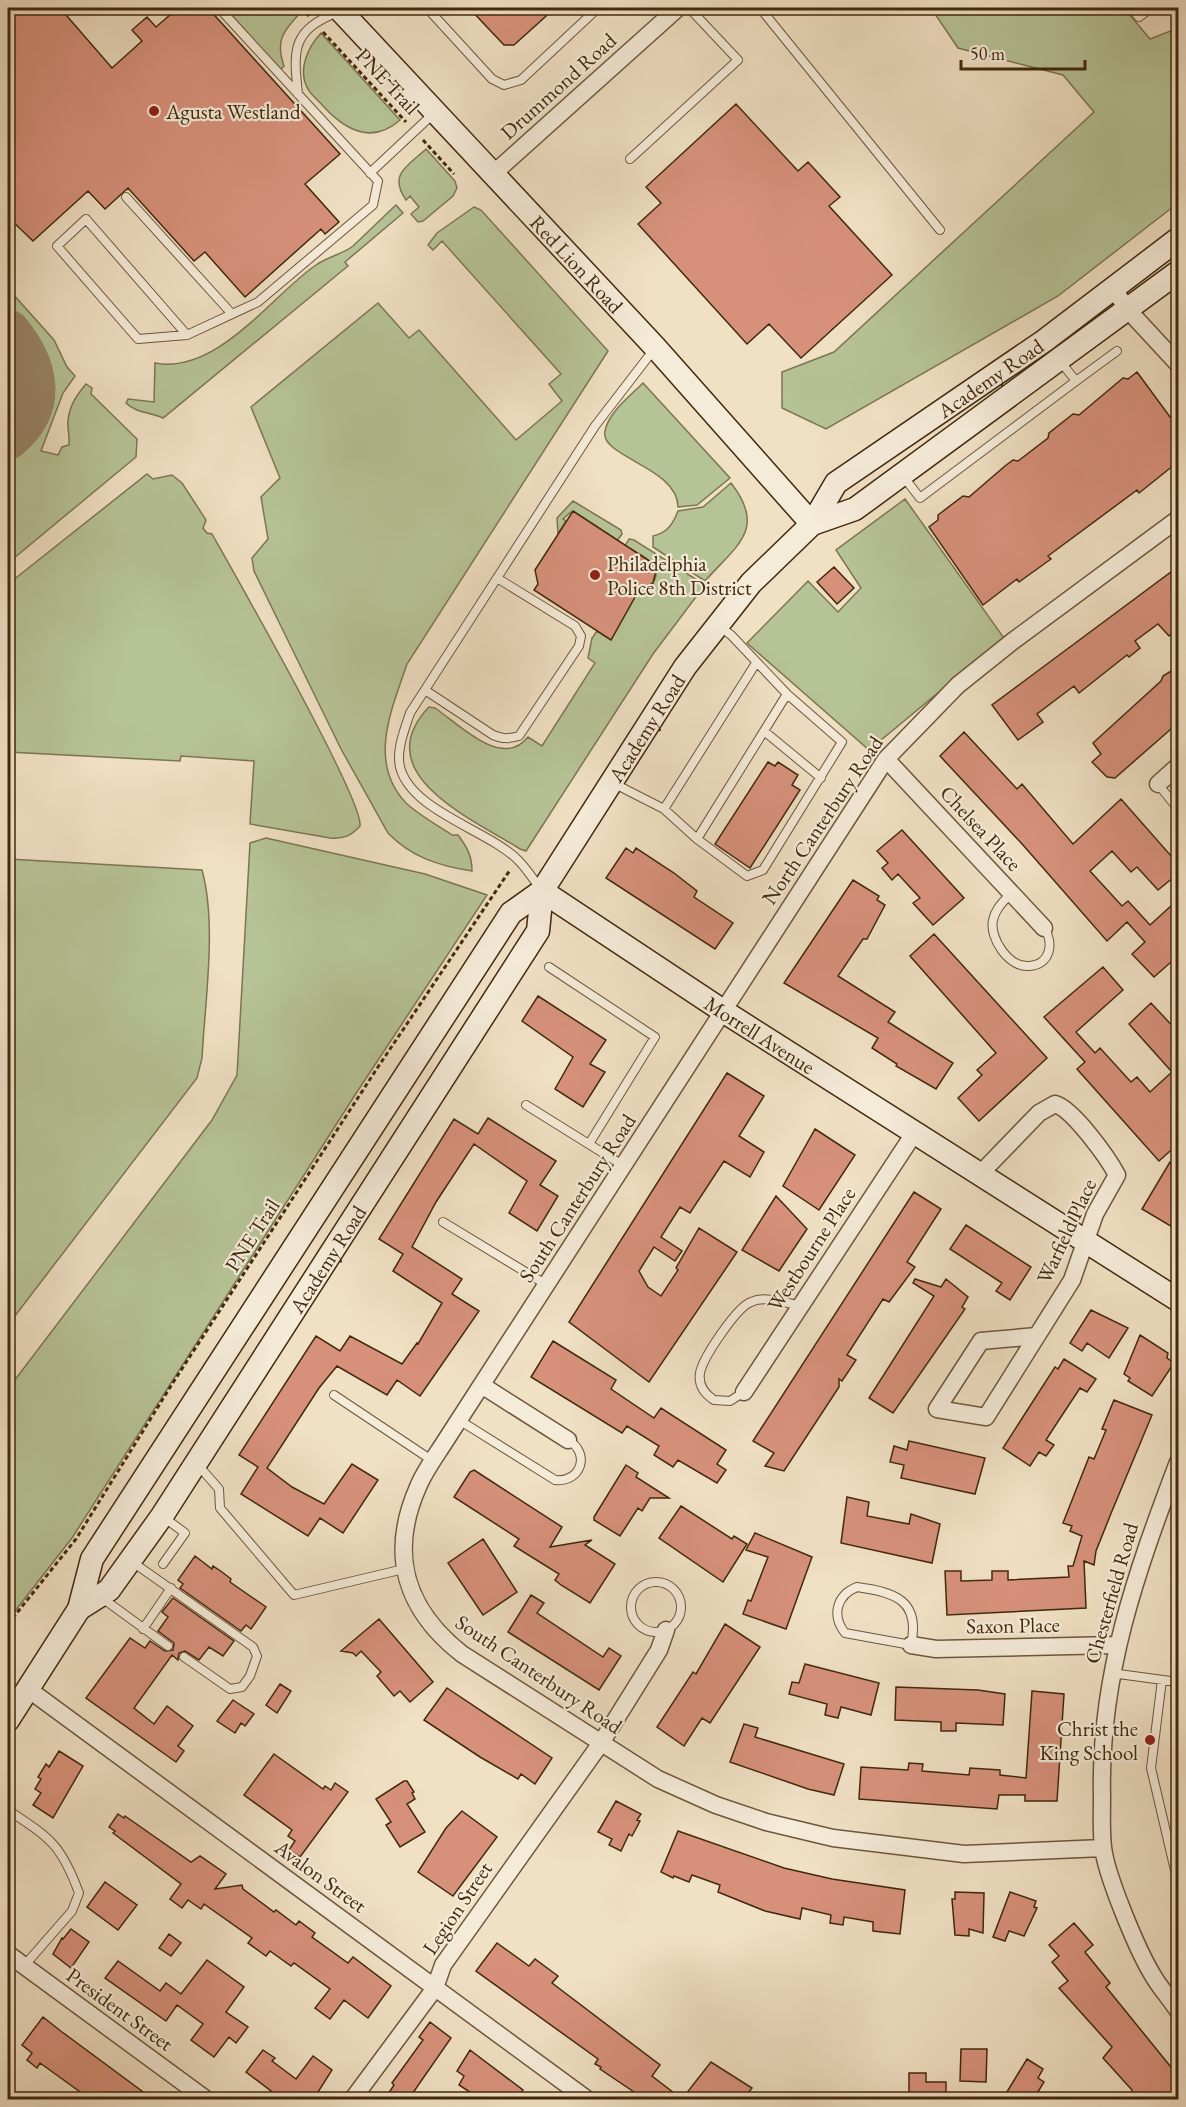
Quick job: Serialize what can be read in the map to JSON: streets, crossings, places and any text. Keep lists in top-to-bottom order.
{
  "streets": {
    "main road": ["Red Lion Road", "Academy Road", "Morrell Avenue"],
    "street": [
      "Drummond Road",
      "North Canterbury Road",
      "Chelsea Place",
      "South Canterbury Road",
      "Warfield Place",
      "Westbourne Place",
      "Chesterfield Road",
      "Saxon Place",
      "Avalon Street",
      "Legion Street",
      "President Street"
    ],
    "path": ["PNE Trail"]
  },
  "crossings": [
    ["Drummond Road", "Red Lion Road"],
    ["Red Lion Road", "Academy Road"],
    ["Academy Road", "Morrell Avenue"],
    ["Academy Road", "Avalon Street"],
    ["North Canterbury Road", "Chelsea Place"],
    ["North Canterbury Road", "Morrell Avenue"],
    ["North Canterbury Road", "South Canterbury Road"],
    ["Morrell Avenue", "South Canterbury Road"],
    ["Morrell Avenue", "Warfield Place"],
    ["Morrell Avenue", "Westbourne Place"],
    ["South Canterbury Road", "Chesterfield Road"],
    ["South Canterbury Road", "Legion Street"],
    ["Chesterfield Road", "Saxon Place"],
    ["Avalon Street", "Legion Street"]
  ],
  "places": ["Agusta Westland", "Philadelphia Police 8th District", "Christ the King School"],
  "scale_bar": "50 m"
}
